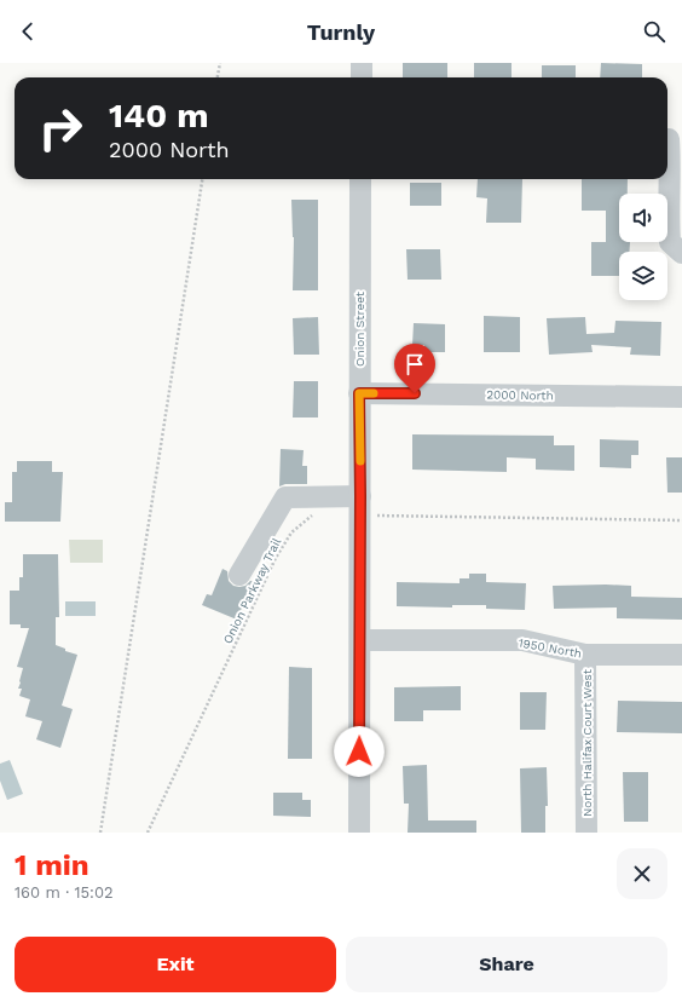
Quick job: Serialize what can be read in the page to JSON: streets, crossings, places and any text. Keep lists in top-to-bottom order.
{
  "streets": {
    "street": [
      "Onion Street",
      "2000 North",
      "1950 North",
      "North Halifax Court West"
    ],
    "path": ["Onion Parkway Trail"]
  },
  "crossings": [
    ["Onion Street", "2000 North"],
    ["Onion Street", "1950 North"],
    ["1950 North", "North Halifax Court West"]
  ],
  "page": {
    "header": "Turnly",
    "turn": ["140 m", "2000 North"],
    "heading": ["1 min", "160 m · 15:02"],
    "buttons": ["Exit", "Share"]
  }
}
